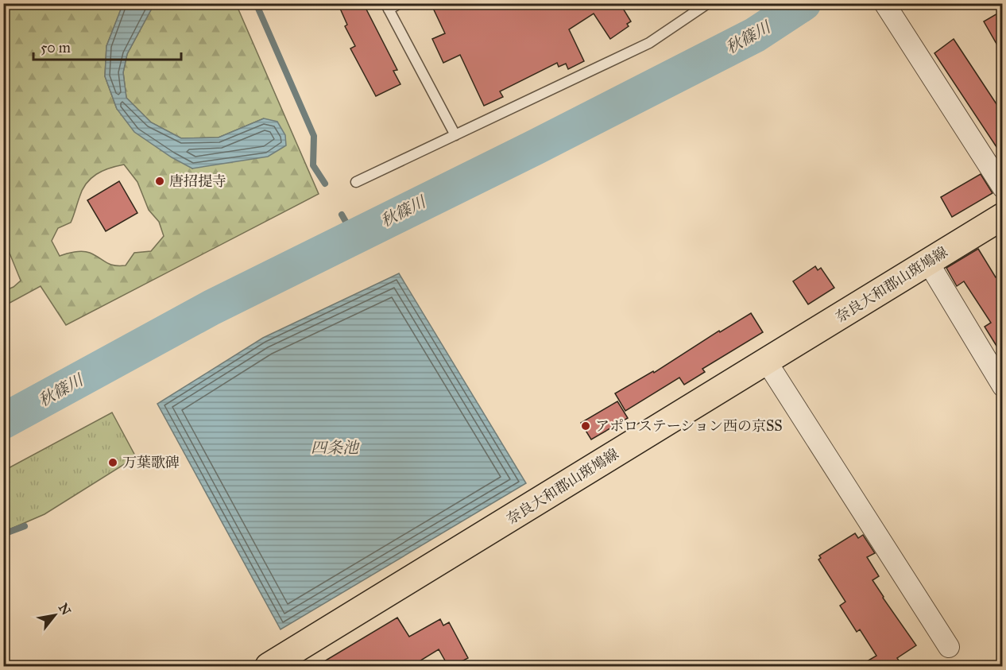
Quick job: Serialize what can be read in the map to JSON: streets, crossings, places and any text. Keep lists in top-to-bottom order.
{
  "streets": {
    "main road": ["奈良大和郡山斑鳩線"]
  },
  "water": ["秋篠川", "四条池"],
  "places": ["唐招提寺", "アポロステーション西の京SS", "万葉歌碑"],
  "scale_bar": "50 m",
  "north": "top right"
}
